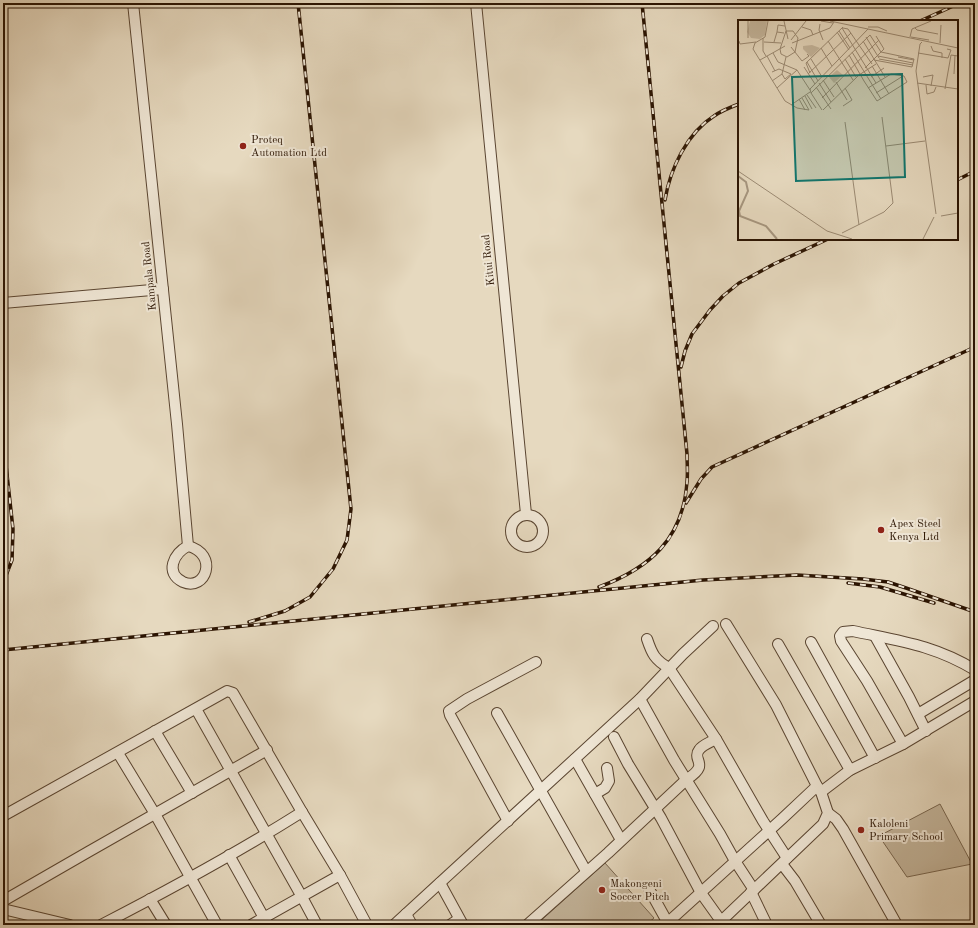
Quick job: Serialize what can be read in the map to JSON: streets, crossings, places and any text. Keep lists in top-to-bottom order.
{
  "streets": {
    "street": ["Kitui Road", "Kampala Road"]
  },
  "places": [
    "Proteq Automation Ltd",
    "Apex Steel Kenya Ltd",
    "Kaloleni Primary School",
    "Makongeni Soccer Pitch"
  ]
}
